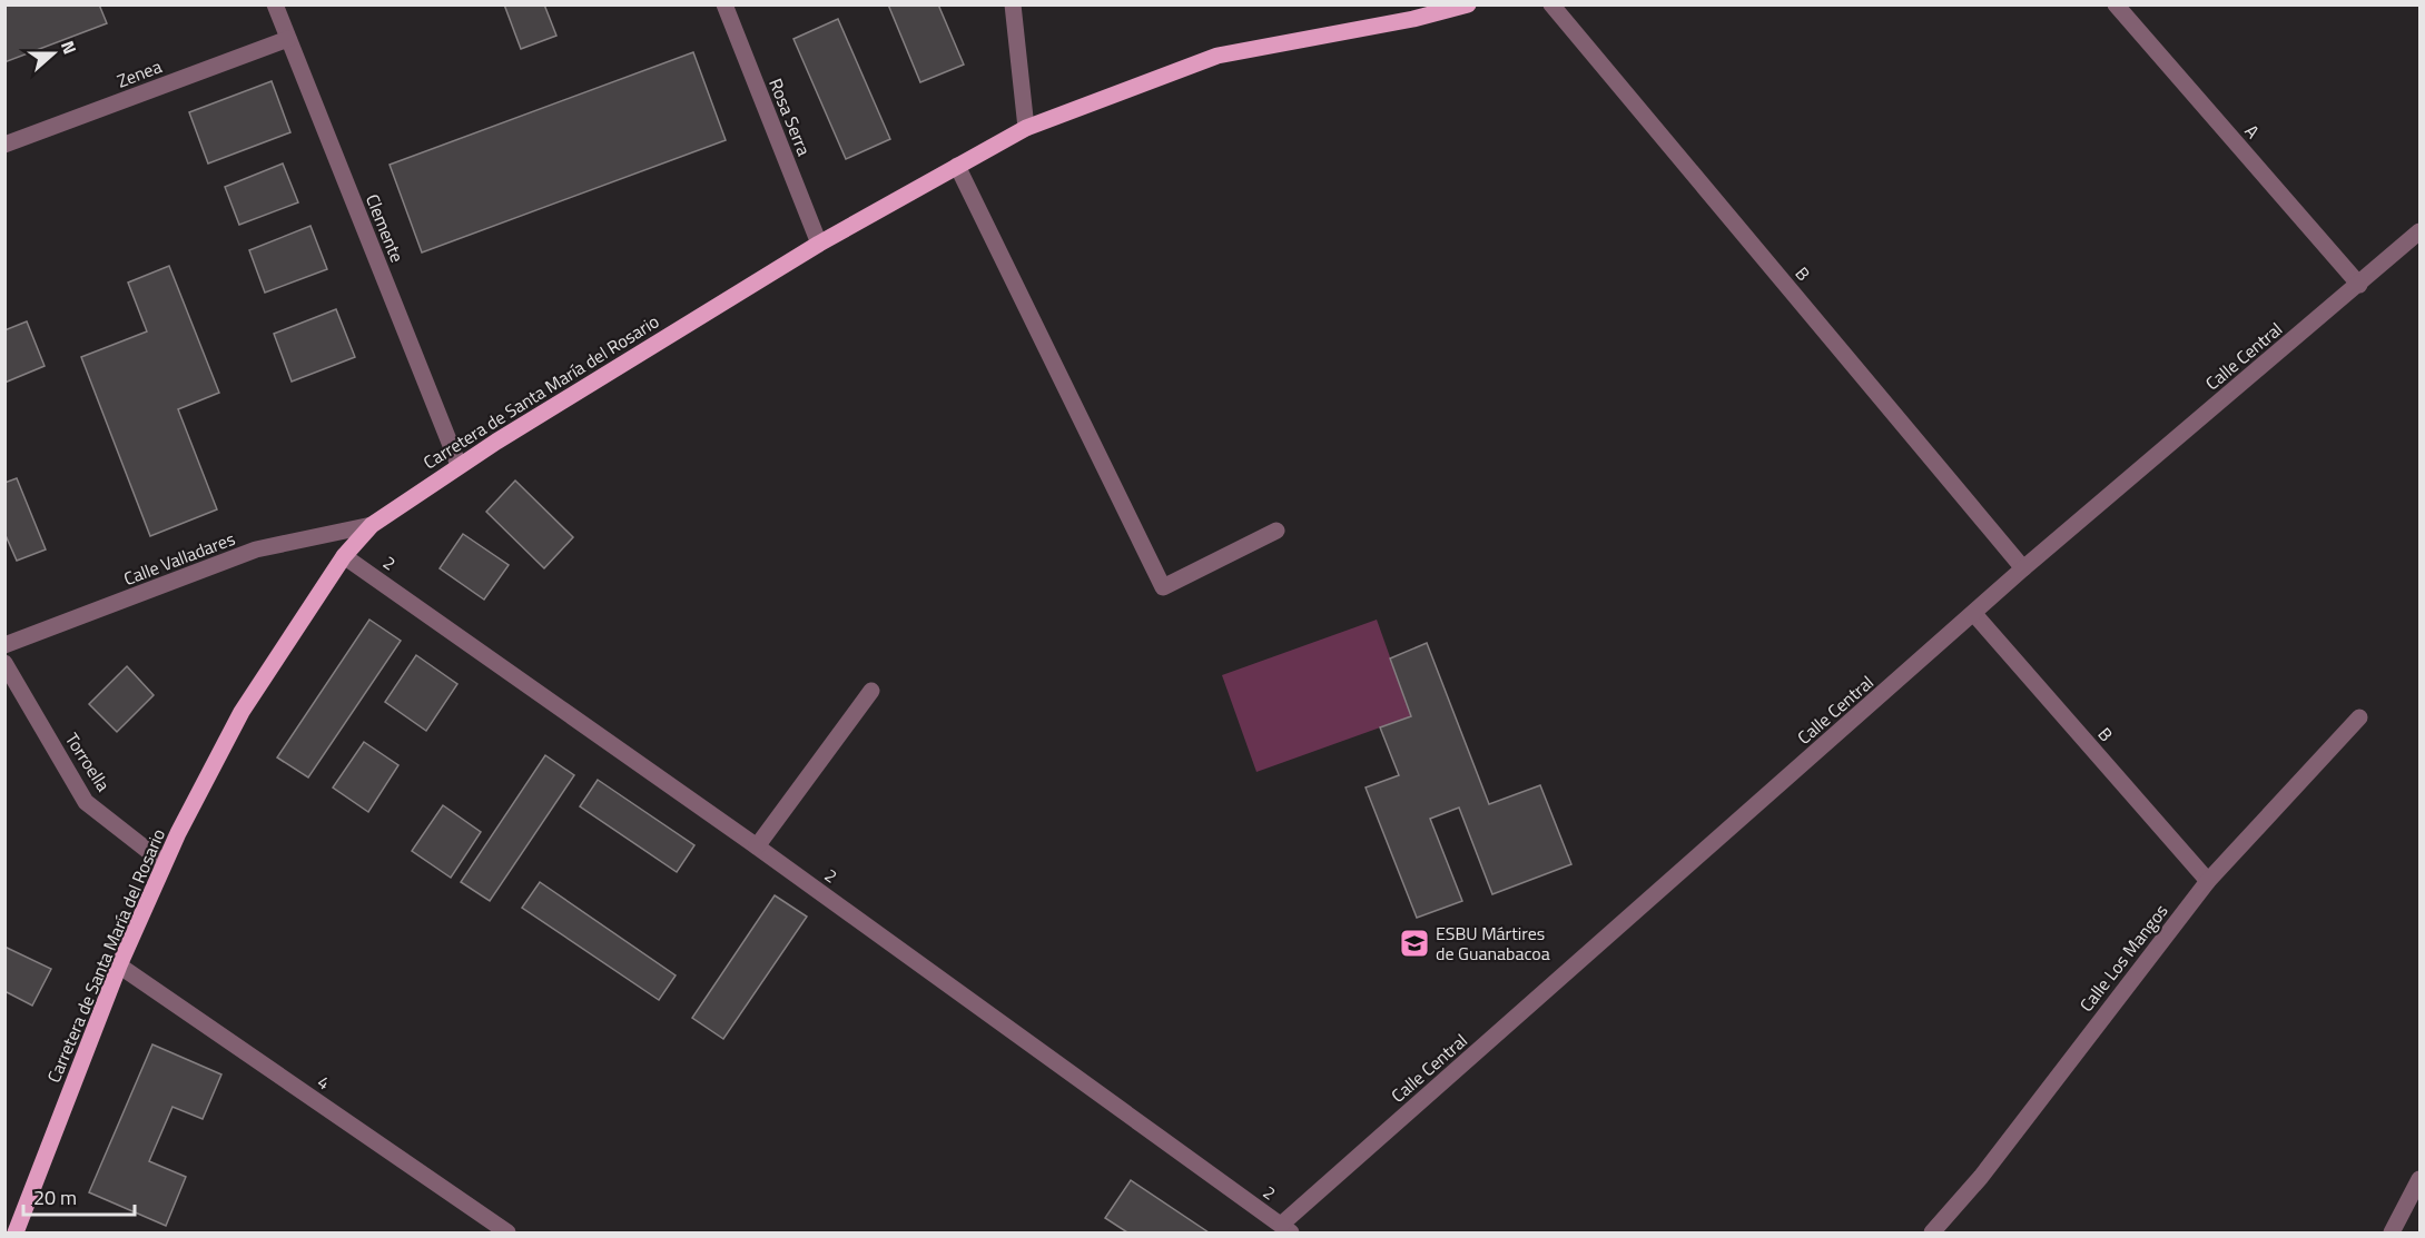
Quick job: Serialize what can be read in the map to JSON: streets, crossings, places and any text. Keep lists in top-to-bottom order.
{
  "streets": {
    "main road": ["Carretera de Santa María del Rosario"],
    "street": [
      "Zenea",
      "Rosa Serra",
      "A",
      "Clemente",
      "B",
      "Calle Central",
      "Calle Valladares",
      "2",
      "Torroella",
      "Calle Los Mangos",
      "4"
    ]
  },
  "crossings": [
    ["Zenea", "Clemente"],
    ["Rosa Serra", "Carretera de Santa María del Rosario"],
    ["A", "Calle Central"],
    ["Clemente", "Carretera de Santa María del Rosario"],
    ["B", "Calle Central"],
    ["B", "Calle Los Mangos"],
    ["Calle Central", "2"],
    ["Carretera de Santa María del Rosario", "Calle Valladares"],
    ["Carretera de Santa María del Rosario", "2"],
    ["Carretera de Santa María del Rosario", "Torroella"],
    ["Carretera de Santa María del Rosario", "4"]
  ],
  "places": {
    "school or university": ["ESBU Mártires de Guanabacoa"]
  },
  "scale_bar": "20 m",
  "north": "right"
}
